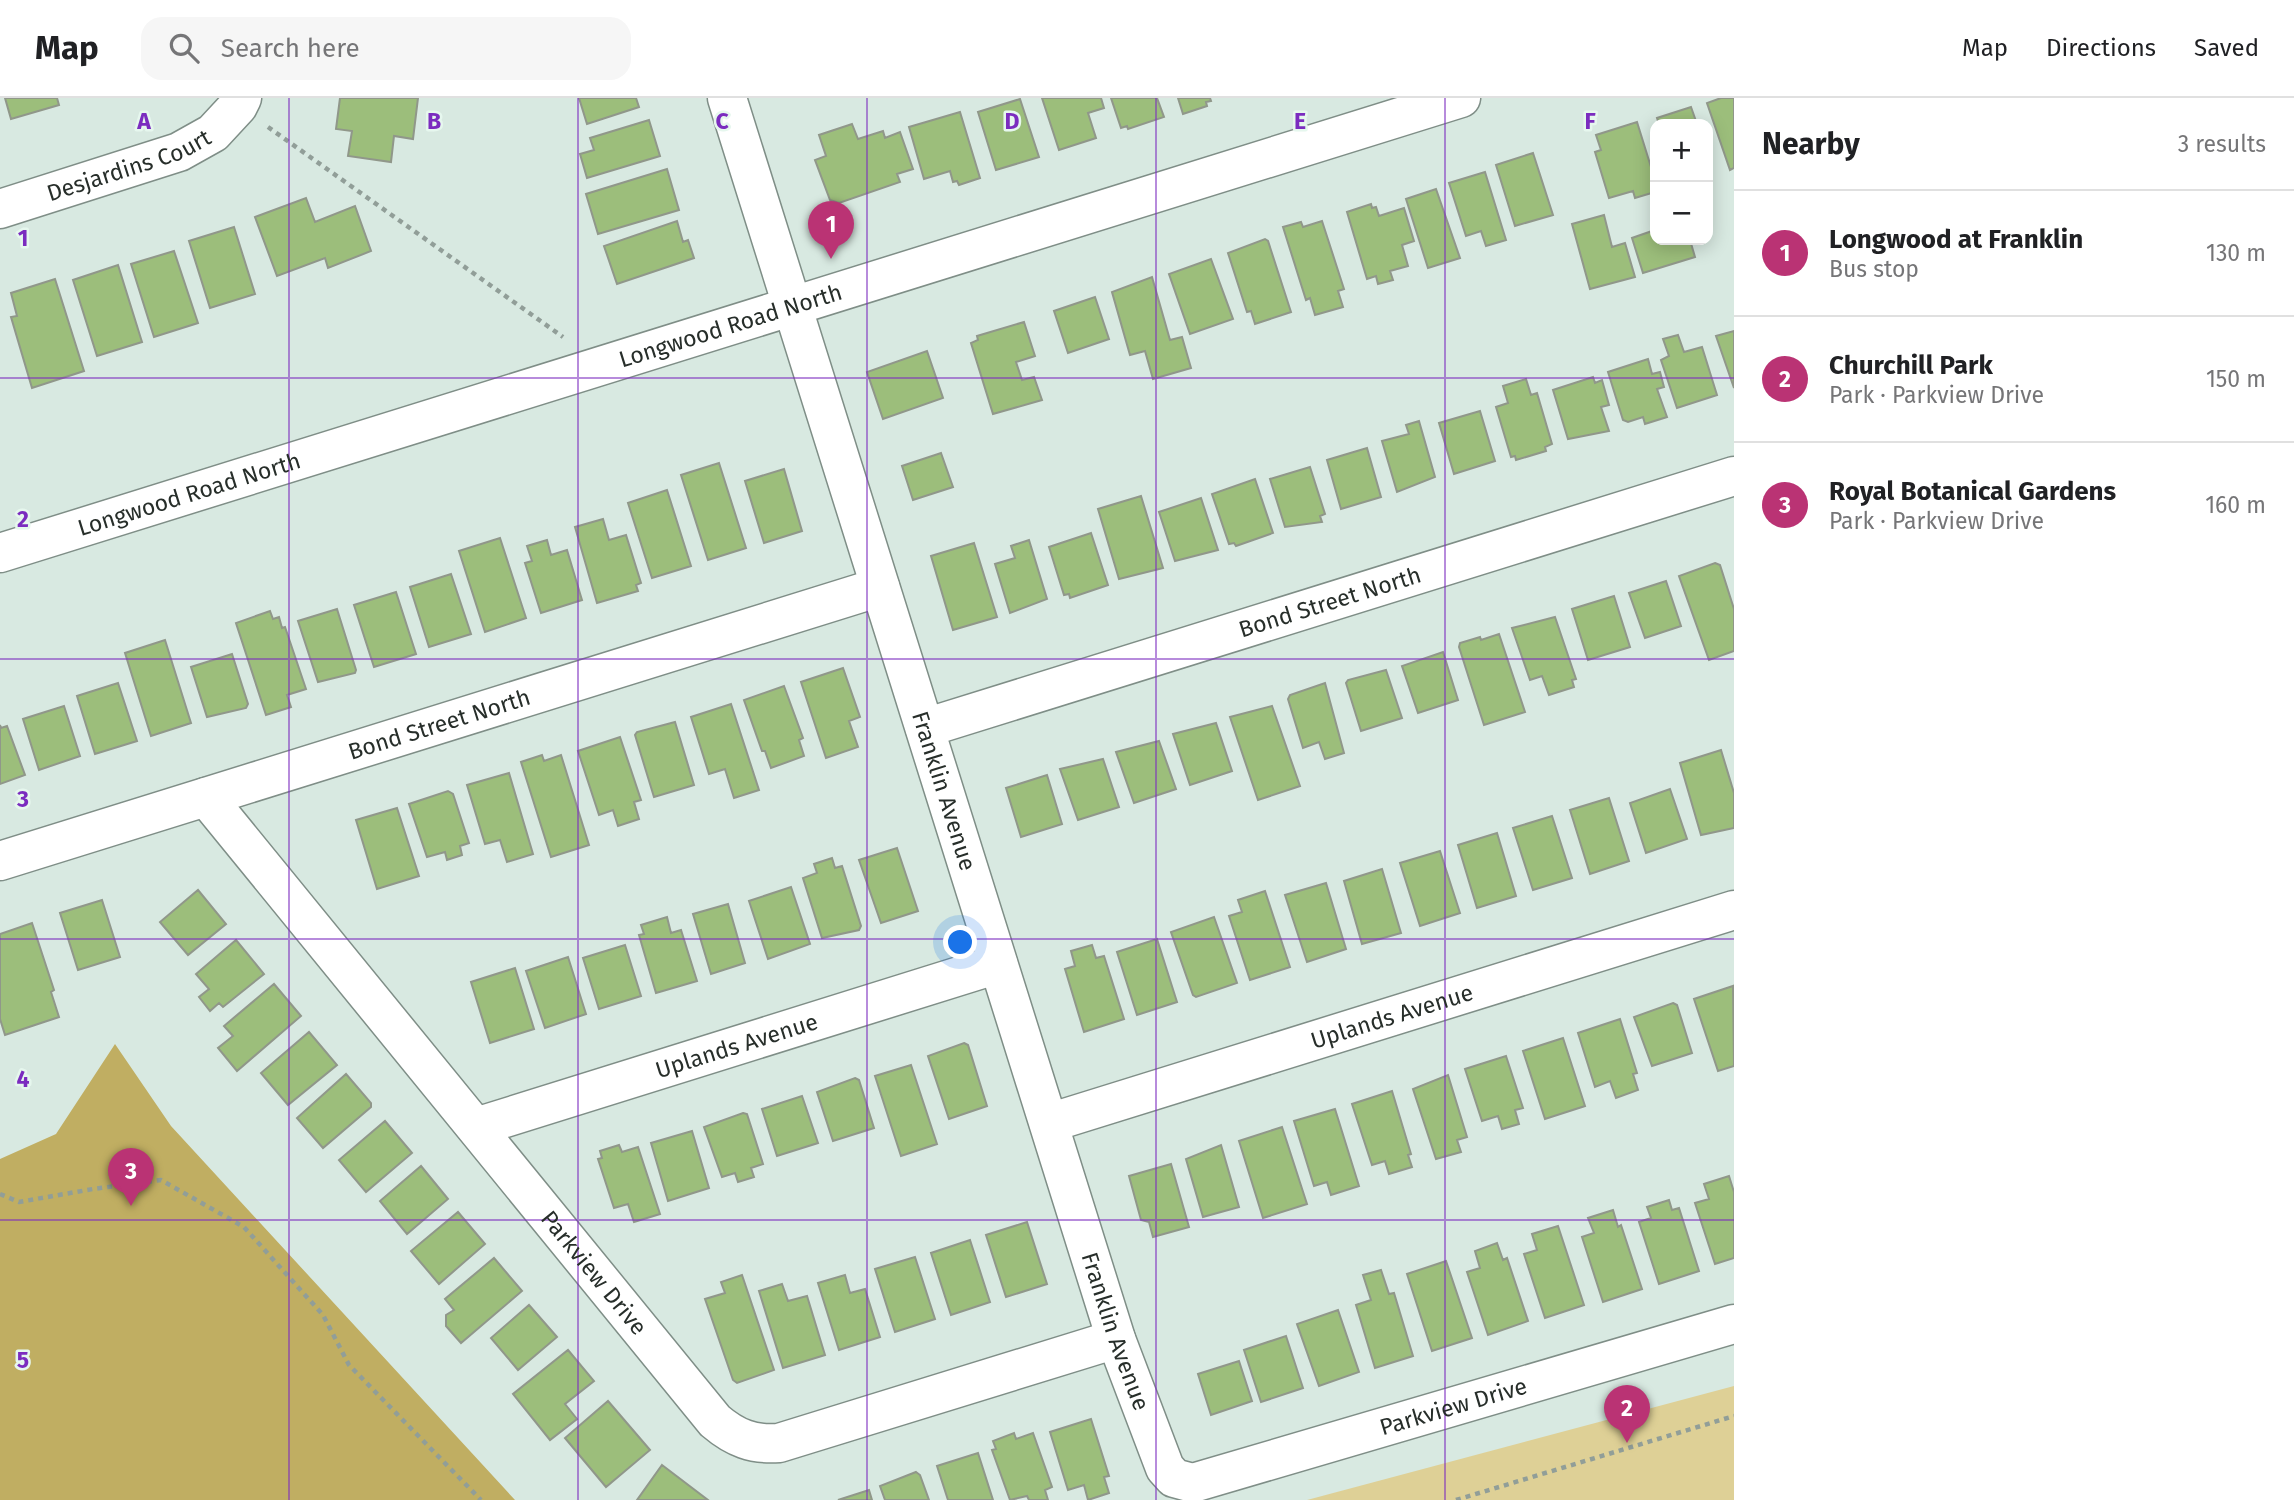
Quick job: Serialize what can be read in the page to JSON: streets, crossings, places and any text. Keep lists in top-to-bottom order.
{
  "streets": {
    "street": [
      "Desjardins Court",
      "Longwood Road North",
      "Bond Street North",
      "Franklin Avenue",
      "Uplands Avenue",
      "Parkview Drive"
    ]
  },
  "crossings": [
    ["Longwood Road North", "Franklin Avenue"],
    ["Bond Street North", "Franklin Avenue"],
    ["Bond Street North", "Parkview Drive"],
    ["Franklin Avenue", "Uplands Avenue"],
    ["Franklin Avenue", "Parkview Drive"],
    ["Uplands Avenue", "Parkview Drive"]
  ],
  "page": {
    "header": "Map",
    "search": "Search here",
    "nav": ["Map", "Directions", "Saved"],
    "heading": ["Nearby", "3 results"],
    "map_buttons": ["+", "−"],
    "list": [
      {
        "mark": "1",
        "name": "Longwood at Franklin",
        "note": "Bus stop",
        "value": "130 m"
      },
      {
        "mark": "2",
        "name": "Churchill Park",
        "note": "Park · Parkview Drive",
        "value": "150 m"
      },
      {
        "mark": "3",
        "name": "Royal Botanical Gardens",
        "note": "Park · Parkview Drive",
        "value": "160 m"
      }
    ],
    "pins": ["1", "3", "2"]
  },
  "grid": {
    "columns": [
      "A",
      "B",
      "C",
      "D",
      "E",
      "F"
    ],
    "rows": [
      "1",
      "2",
      "3",
      "4",
      "5"
    ]
  }
}
